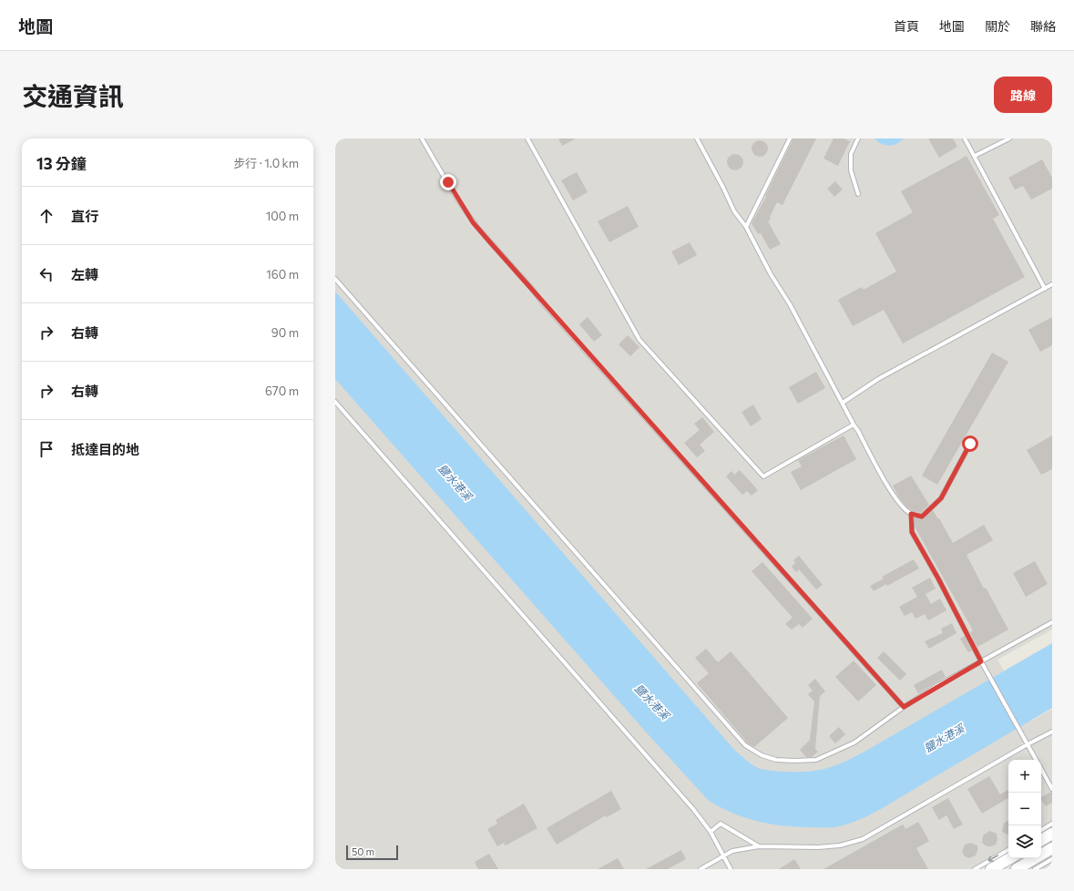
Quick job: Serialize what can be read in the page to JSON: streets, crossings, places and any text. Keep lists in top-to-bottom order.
{
  "water": ["鹽水港溪"],
  "scale_bar": "50 m",
  "page": {
    "header": "地圖",
    "nav": [
      "首頁",
      "地圖",
      "關於",
      "聯絡"
    ],
    "title": "交通資訊",
    "buttons": "路線",
    "heading": ["13 分鐘", "步行 · 1.0 km"],
    "list": [
      ["直行", "100 m"],
      ["左轉", "160 m"],
      ["右轉", "90 m"],
      ["右轉", "670 m"],
      "抵達目的地"
    ],
    "map_buttons": ["+", "−"],
    "scale": "50 m"
  }
}
